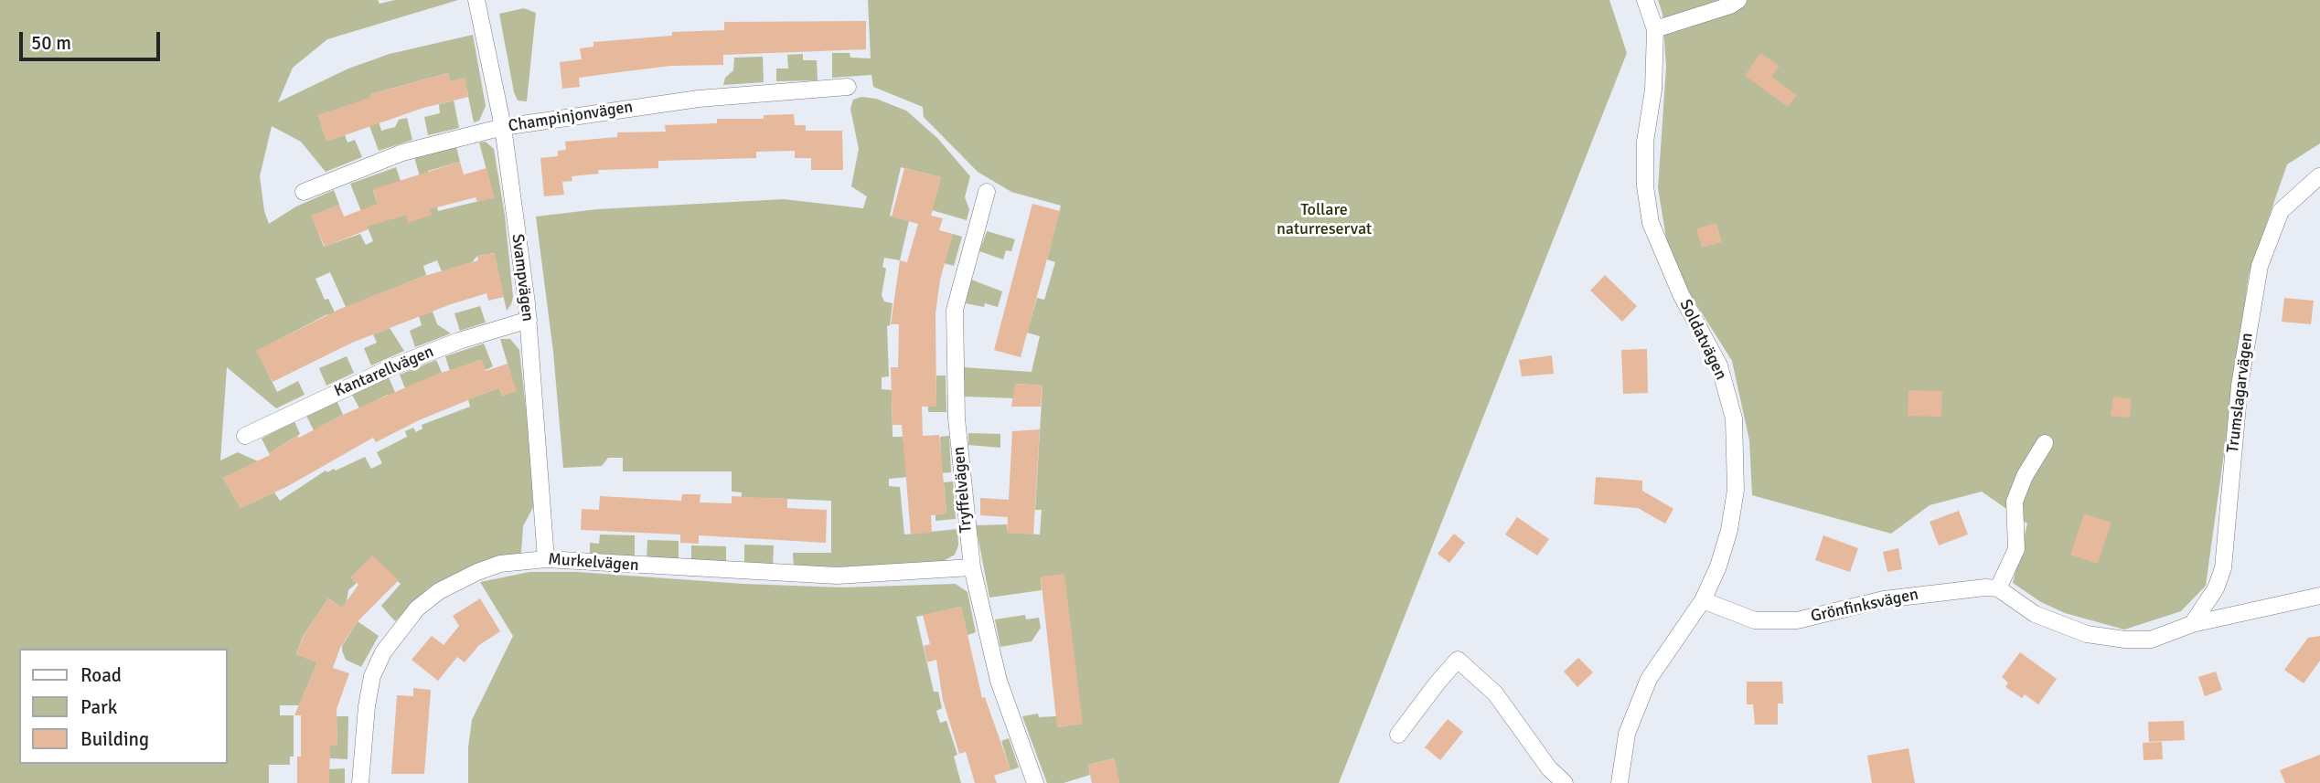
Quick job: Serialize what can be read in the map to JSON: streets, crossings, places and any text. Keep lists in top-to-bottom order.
{
  "streets": {
    "street": [
      "Champinjonvägen",
      "Svampvägen",
      "Soldatvägen",
      "Kantarellvägen",
      "Trumslagarvägen",
      "Tryffelvägen",
      "Murkelvägen",
      "Grönfinksvägen"
    ]
  },
  "crossings": [
    ["Champinjonvägen", "Svampvägen"],
    ["Svampvägen", "Kantarellvägen"],
    ["Svampvägen", "Murkelvägen"],
    ["Soldatvägen", "Grönfinksvägen"],
    ["Tryffelvägen", "Murkelvägen"]
  ],
  "parks": ["Tollare naturreservat"],
  "legend": ["Road", "Park", "Building"],
  "scale_bar": "50 m"
}
